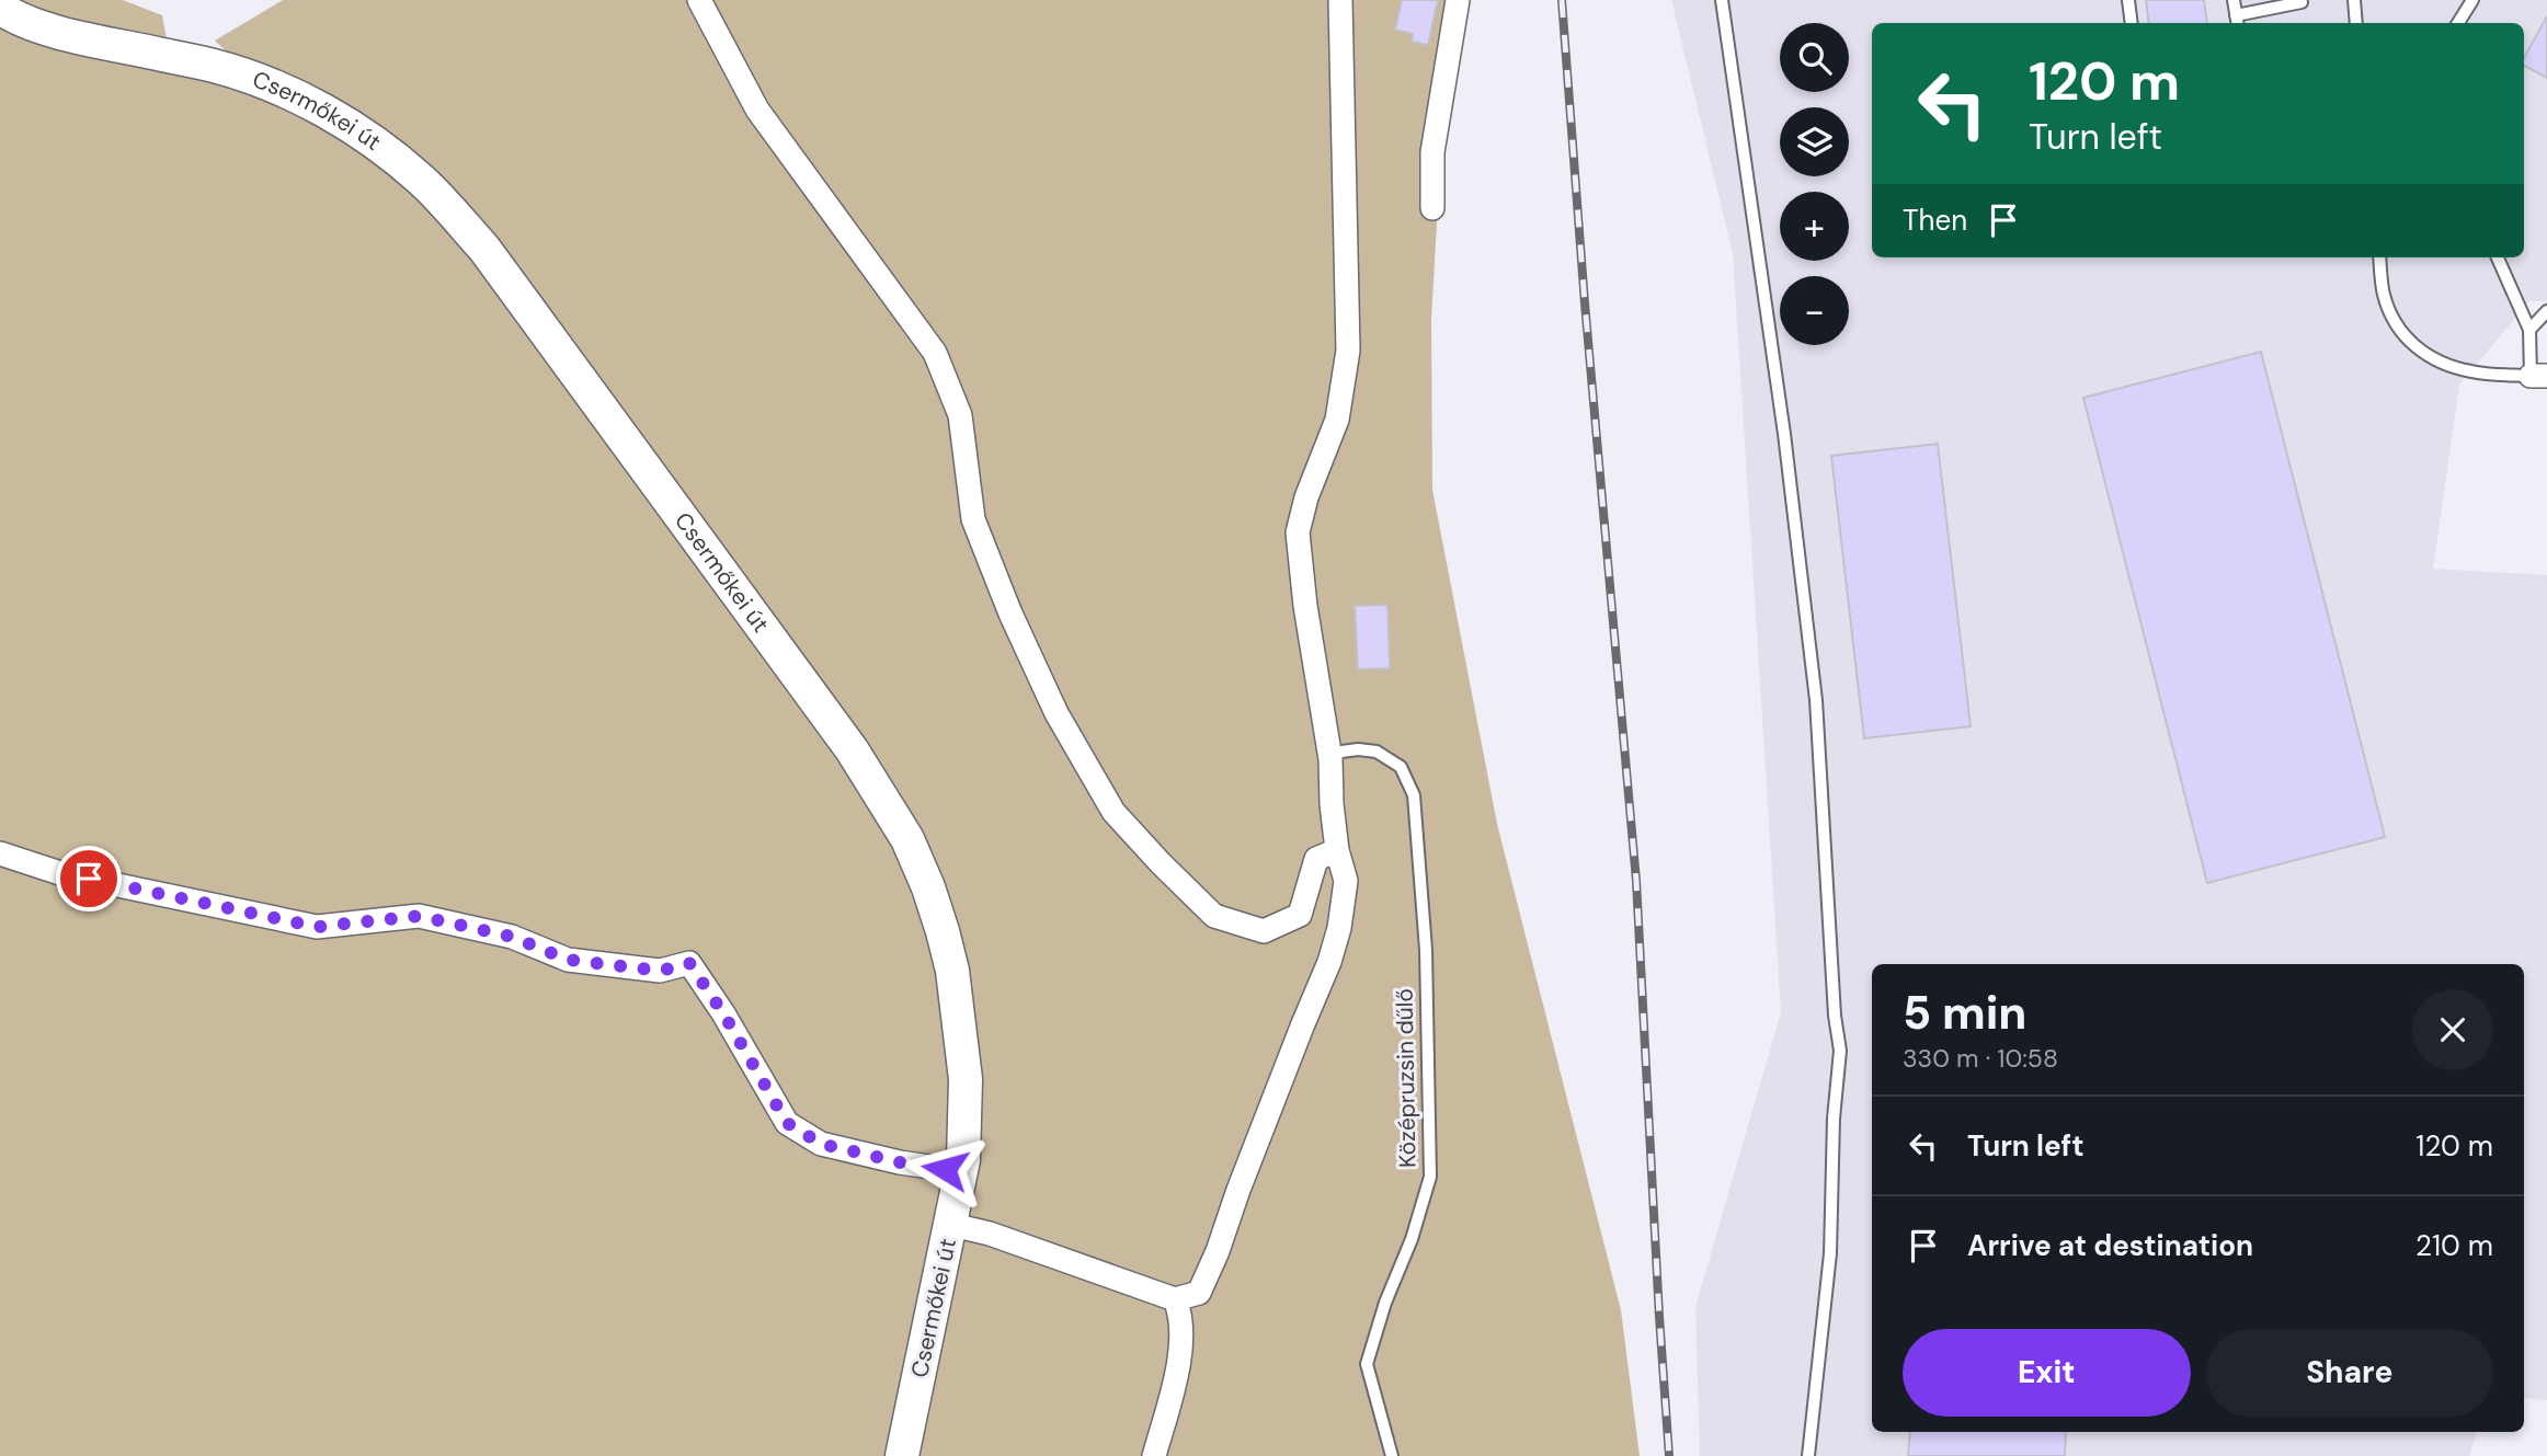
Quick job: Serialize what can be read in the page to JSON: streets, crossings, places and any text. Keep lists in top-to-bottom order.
{
  "streets": {
    "main road": ["Csermőkei út"],
    "lane": ["Középruzsin dűlő"]
  },
  "page": {
    "map_buttons": ["+", "−"],
    "turn": ["120 m", "Turn left"],
    "then": "Then",
    "heading": ["5 min", "330 m · 10:58"],
    "list": [
      {
        "name": "Turn left",
        "value": "120 m"
      },
      {
        "name": "Arrive at destination",
        "value": "210 m"
      }
    ],
    "buttons": ["Exit", "Share"]
  }
}
